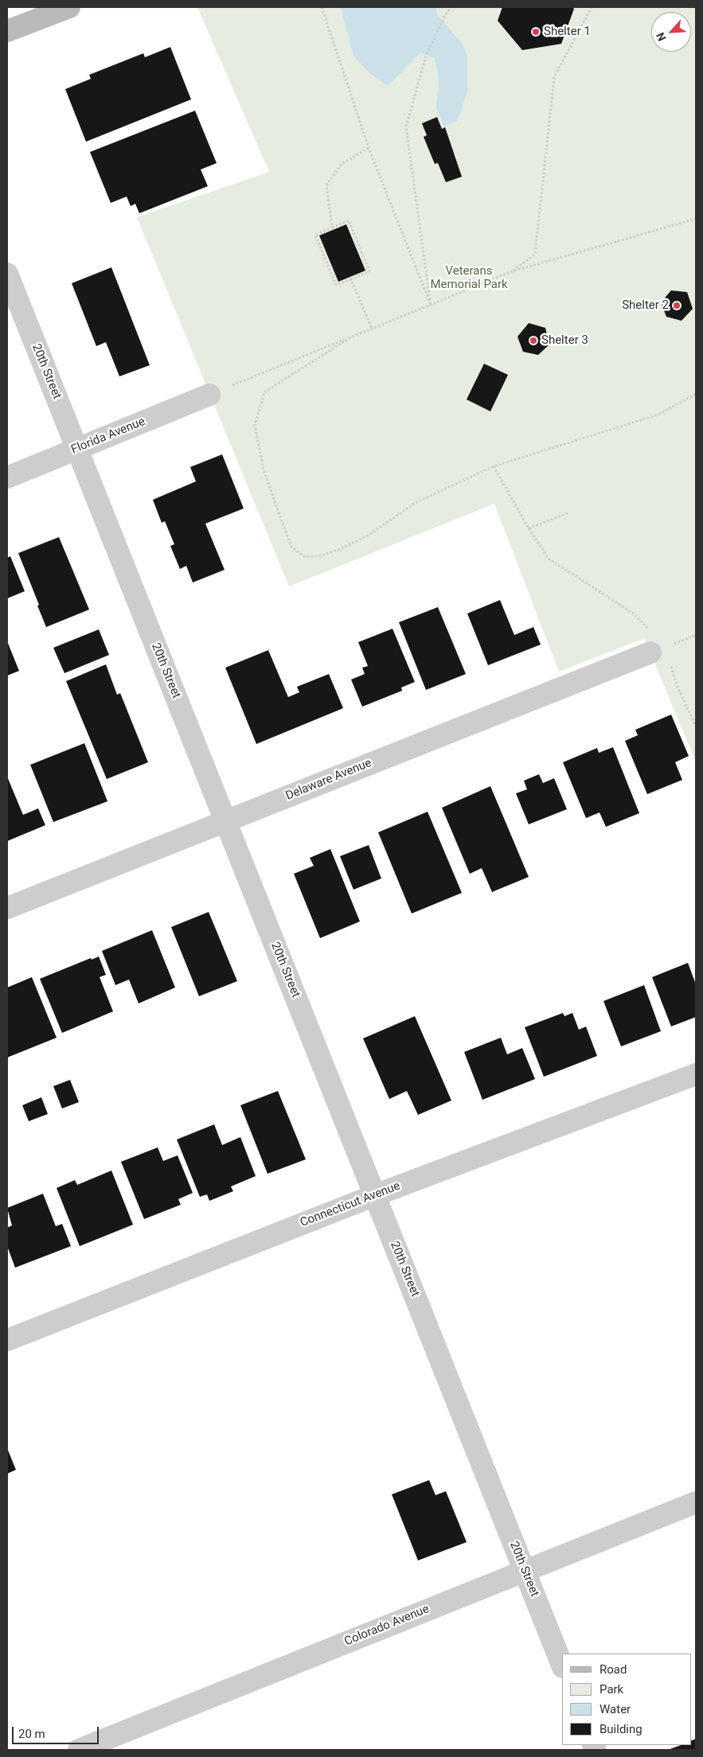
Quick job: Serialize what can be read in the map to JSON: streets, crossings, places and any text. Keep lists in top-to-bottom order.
{
  "streets": {
    "street": [
      "20th Street",
      "Florida Avenue",
      "Delaware Avenue",
      "Connecticut Avenue",
      "Colorado Avenue"
    ]
  },
  "crossings": [
    ["20th Street", "Florida Avenue"],
    ["20th Street", "Delaware Avenue"],
    ["20th Street", "Connecticut Avenue"],
    ["20th Street", "Colorado Avenue"]
  ],
  "parks": ["Veterans Memorial Park"],
  "places": ["Shelter 1", "Shelter 2", "Shelter 3"],
  "legend": [
    "Road",
    "Park",
    "Water",
    "Building"
  ],
  "scale_bar": "20 m",
  "north": "bottom left"
}
